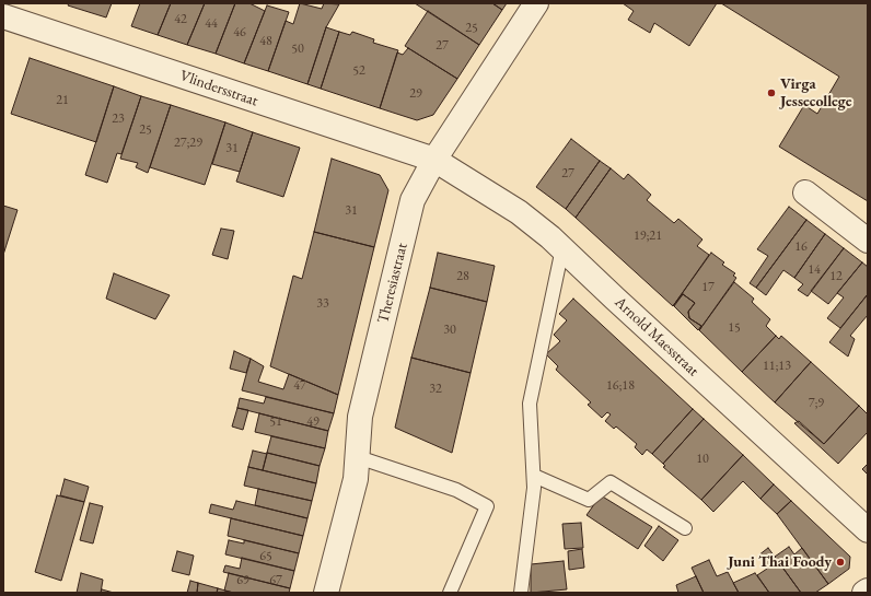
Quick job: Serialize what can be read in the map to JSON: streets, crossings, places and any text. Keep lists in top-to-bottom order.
{
  "streets": {
    "street": ["Vlindersstraat", "Theresiastraat", "Arnold Maesstraat"]
  },
  "crossings": [
    ["Vlindersstraat", "Theresiastraat"],
    ["Vlindersstraat", "Arnold Maesstraat"],
    ["Theresiastraat", "Arnold Maesstraat"]
  ],
  "places": ["Virga Jessecollege", "Juni Thai Foody"],
  "house_numbers": [
    "42",
    "44",
    "25",
    "46",
    "48",
    "27",
    "50",
    "52",
    "29",
    "21",
    "23",
    "25",
    "27;29",
    "31",
    "27",
    "31",
    "19;21",
    "16",
    "14",
    "28",
    "12",
    "17",
    "33",
    "15",
    "30",
    "11;13",
    "47",
    "16;18",
    "32",
    "7;9",
    "51",
    "49",
    "10",
    "65",
    "69",
    "67"
  ]
}
